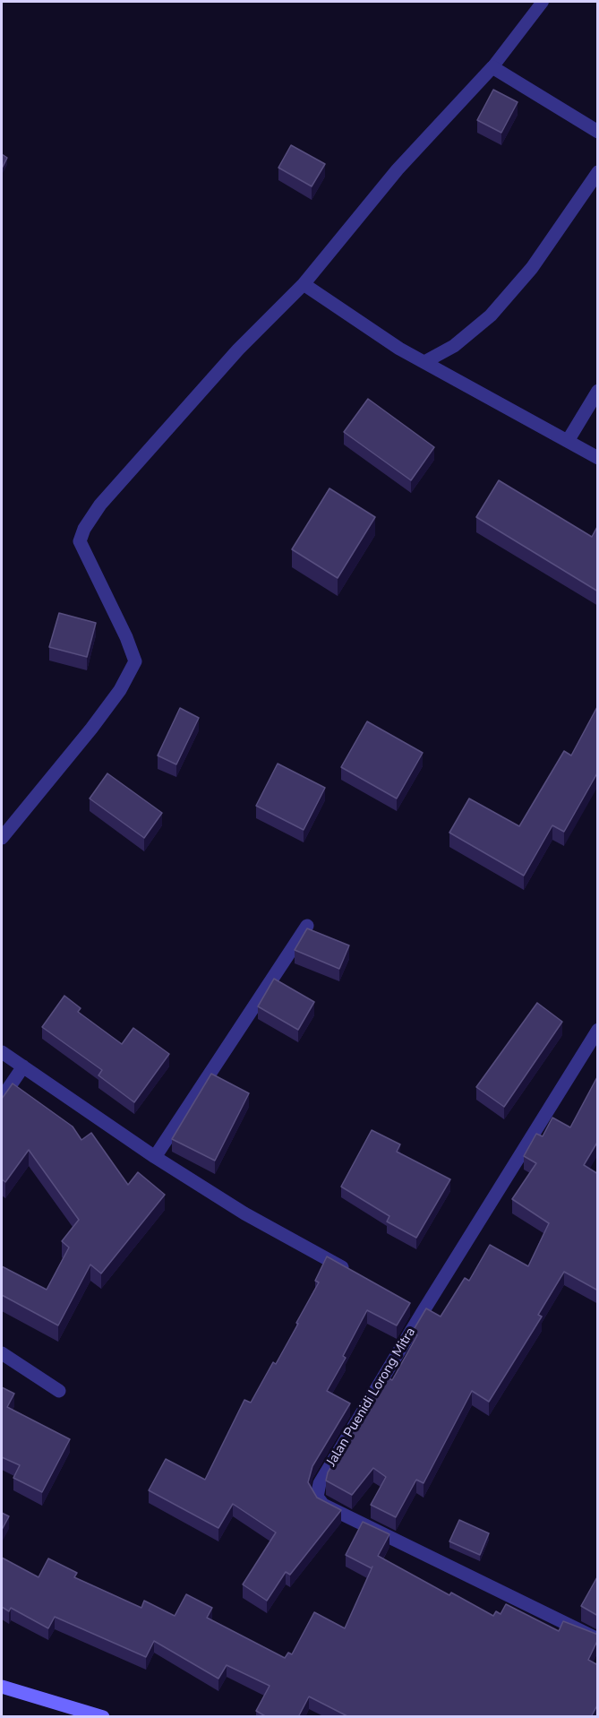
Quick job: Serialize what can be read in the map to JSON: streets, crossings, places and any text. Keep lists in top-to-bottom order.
{
  "streets": {
    "street": ["Jalan Puenidi Lorong Mitra"]
  }
}
